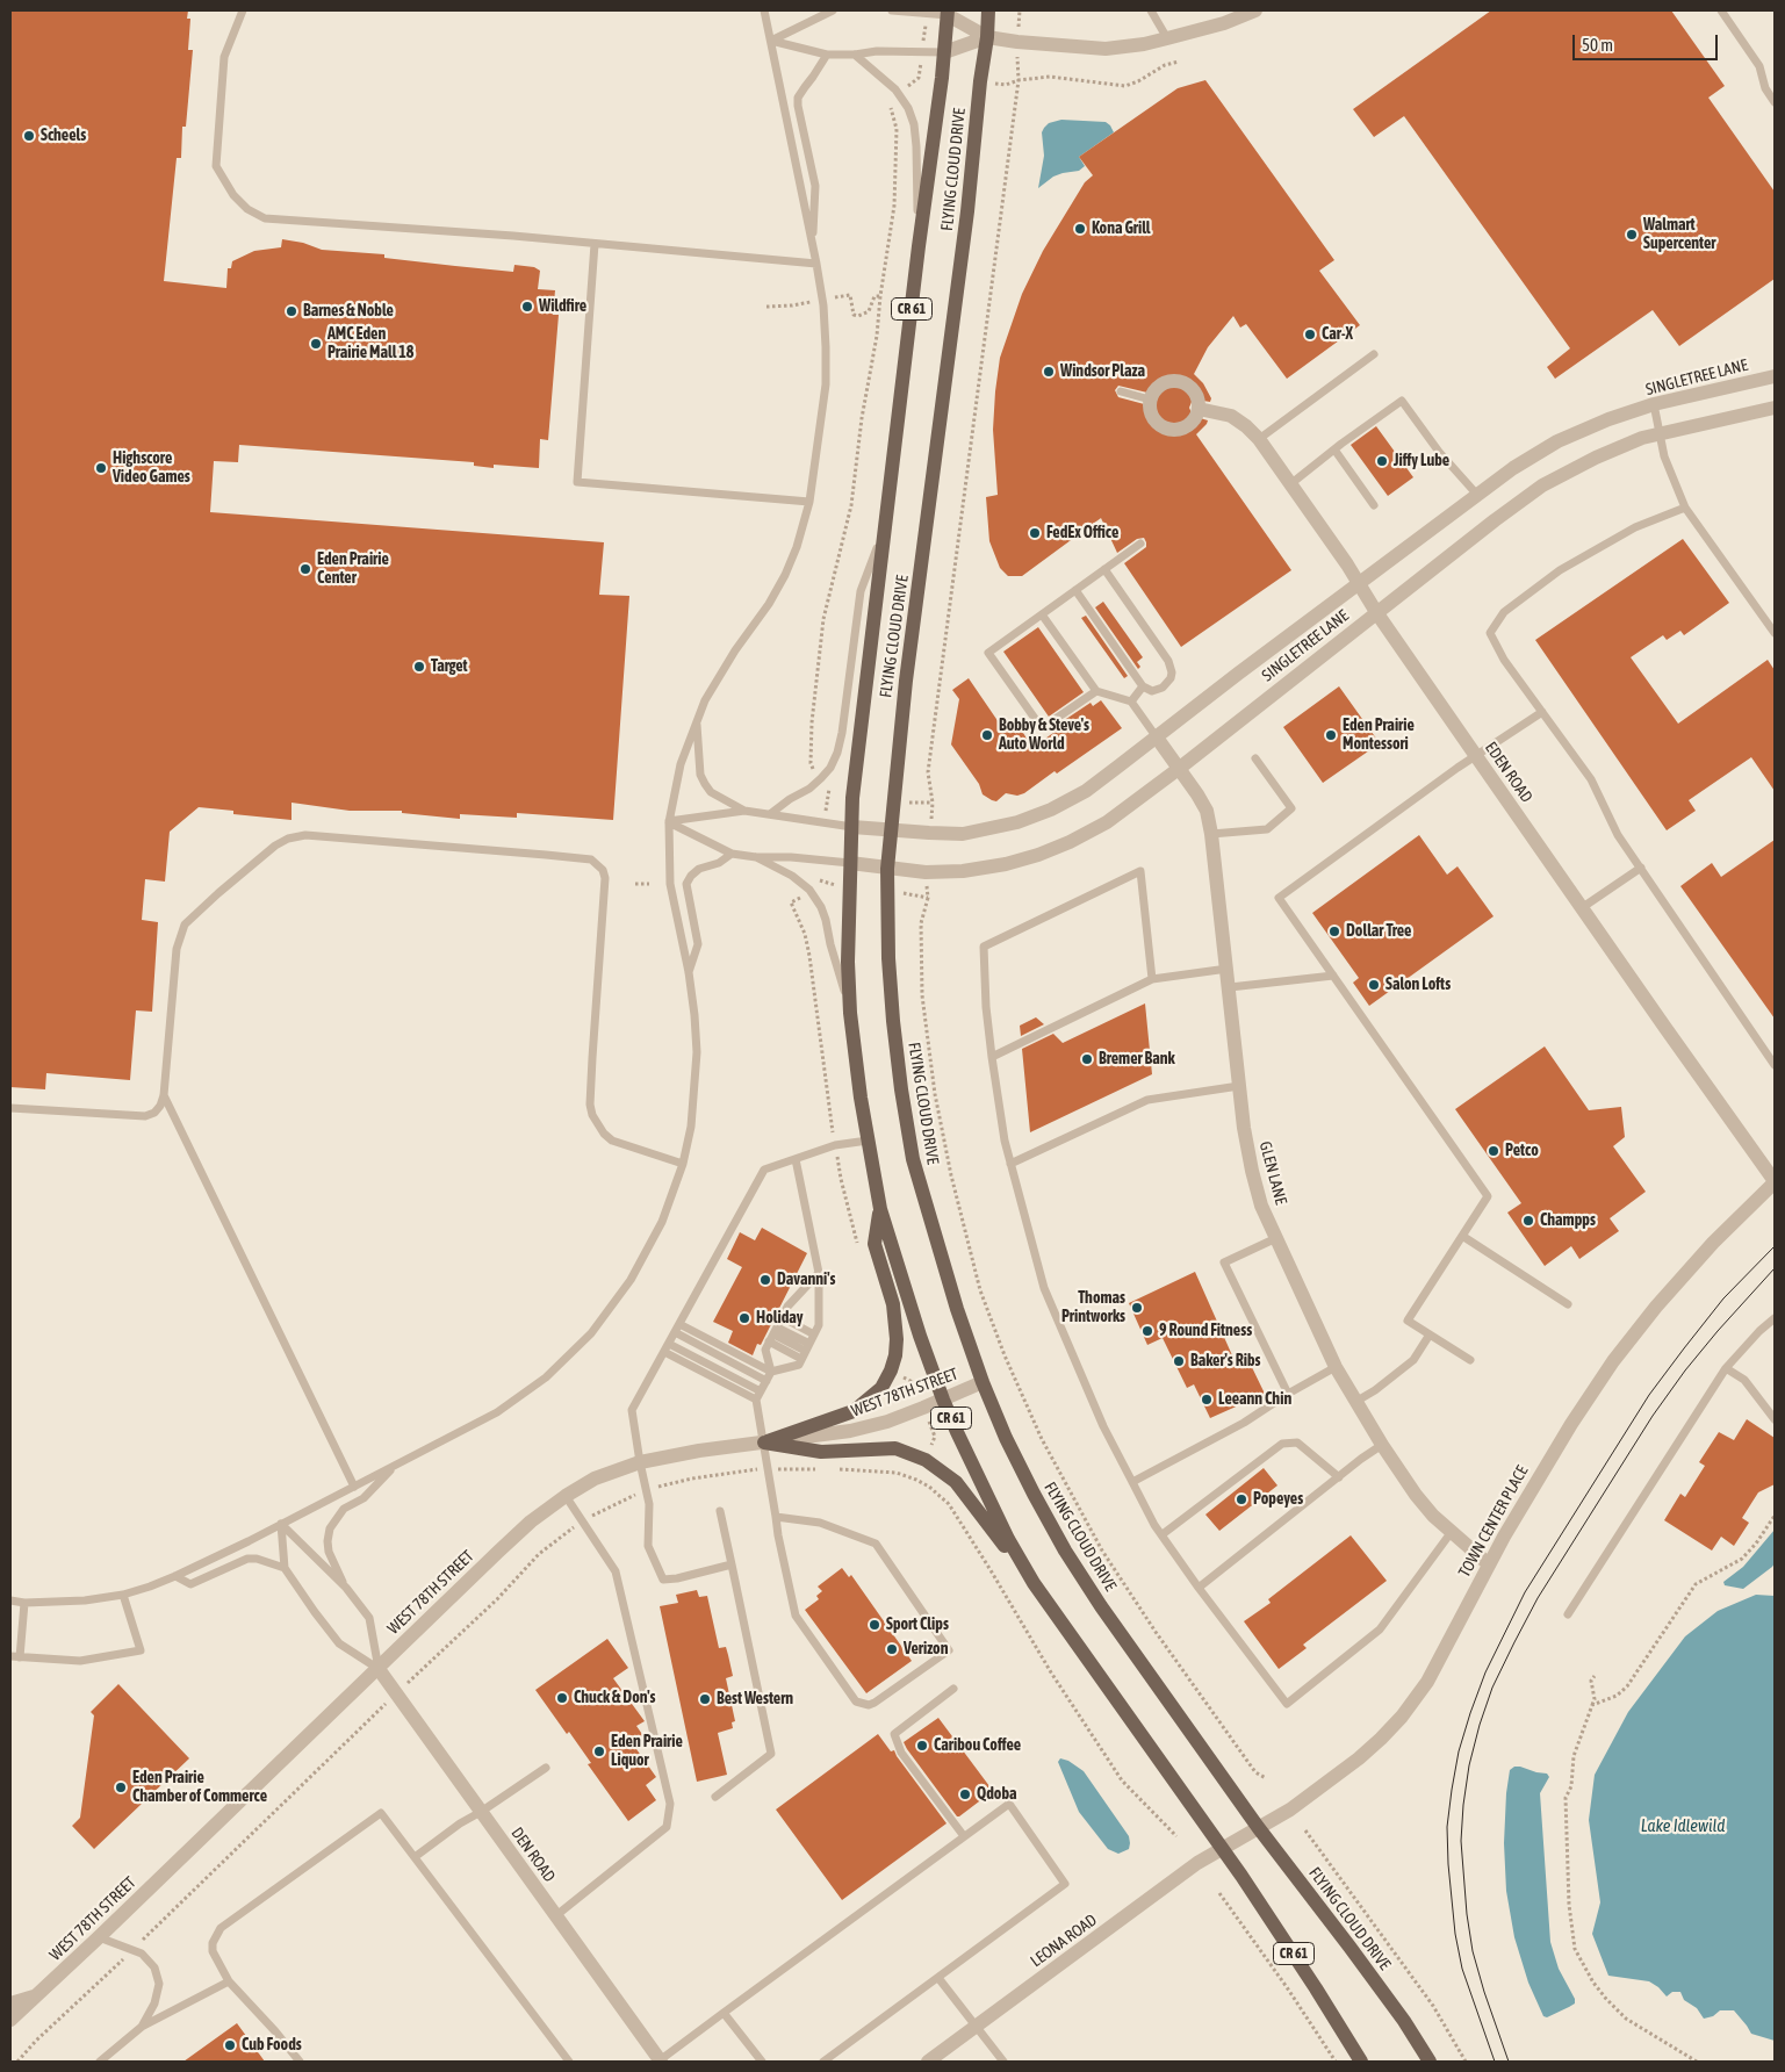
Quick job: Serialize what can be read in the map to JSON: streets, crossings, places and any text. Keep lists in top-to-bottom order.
{
  "streets": {
    "main road": ["FLYING CLOUD DRIVE", "CR 61"],
    "street": [
      "SINGLETREE LANE",
      "EDEN ROAD",
      "GLEN LANE",
      "WEST 78TH STREET",
      "TOWN CENTER PLACE",
      "DEN ROAD",
      "LEONA ROAD"
    ]
  },
  "crossings": [
    ["FLYING CLOUD DRIVE", "SINGLETREE LANE"],
    ["FLYING CLOUD DRIVE", "WEST 78TH STREET"],
    ["FLYING CLOUD DRIVE", "TOWN CENTER PLACE"],
    ["FLYING CLOUD DRIVE", "LEONA ROAD"],
    ["SINGLETREE LANE", "EDEN ROAD"],
    ["SINGLETREE LANE", "GLEN LANE"],
    ["EDEN ROAD", "TOWN CENTER PLACE"],
    ["GLEN LANE", "TOWN CENTER PLACE"],
    ["WEST 78TH STREET", "DEN ROAD"],
    ["TOWN CENTER PLACE", "LEONA ROAD"]
  ],
  "water": ["Lake Idlewild"],
  "places": [
    "Scheels",
    "Kona Grill",
    "Walmart Supercenter",
    "Wildfire",
    "Barnes & Noble",
    "Car-X",
    "AMC Eden Prairie Mall 18",
    "Windsor Plaza",
    "Jiffy Lube",
    "Highscore Video Games",
    "FedEx Office",
    "Eden Prairie Center",
    "Target",
    "Bobby & Steve's Auto World",
    "Eden Prairie Montessori",
    "Dollar Tree",
    "Salon Lofts",
    "Bremer Bank",
    "Petco",
    "Champps",
    "Davanni's",
    "Thomas Printworks",
    "Holiday",
    "9 Round Fitness",
    "Baker's Ribs",
    "Leeann Chin",
    "Popeyes",
    "Sport Clips",
    "Verizon",
    "Chuck & Don's",
    "Best Western",
    "Caribou Coffee",
    "Eden Prairie Liquor",
    "Eden Prairie Chamber of Commerce",
    "Qdoba",
    "Cub Foods"
  ],
  "scale_bar": "50 m"
}
